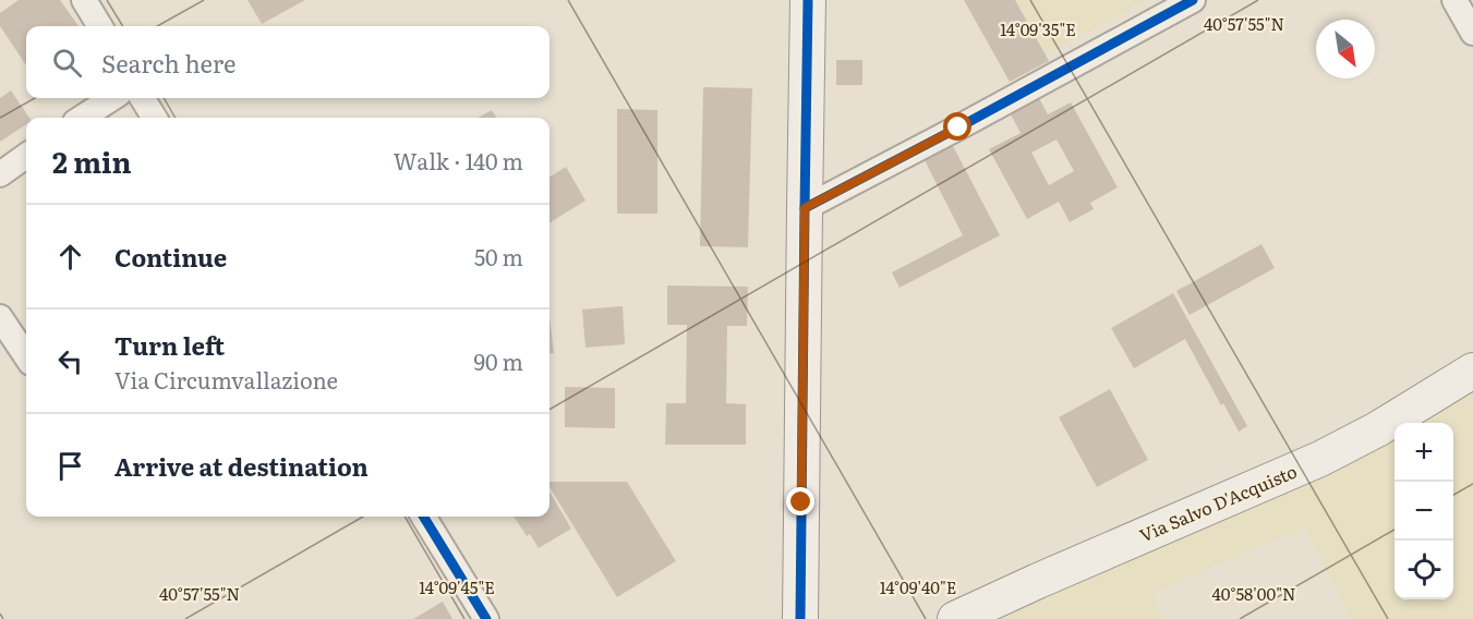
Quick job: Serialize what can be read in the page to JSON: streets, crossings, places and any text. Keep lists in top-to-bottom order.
{
  "streets": {
    "street": ["Via Salvo D'Acquisto"]
  },
  "north": "bottom right",
  "page": {
    "search": "Search here",
    "heading": ["2 min", "Walk · 140 m"],
    "list": [
      ["Continue", "50 m"],
      ["Turn left", "Via Circumvallazione", "90 m"],
      "Arrive at destination"
    ],
    "map_buttons": ["+", "−"]
  },
  "coordinates": [
    "40°57'55\"N",
    "14°09'35\"E",
    "14°09'45\"E",
    "14°09'40\"E",
    "40°58'00\"N"
  ]
}
